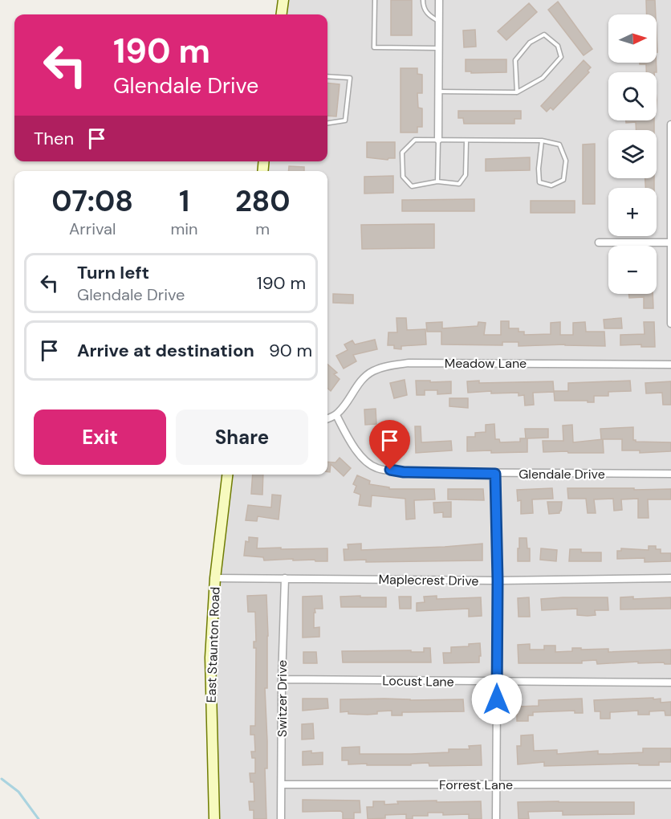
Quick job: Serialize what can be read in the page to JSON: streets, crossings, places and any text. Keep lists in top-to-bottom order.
{
  "streets": {
    "main road": ["East Staunton Road"],
    "street": [
      "Meadow Lane",
      "Glendale Drive",
      "Maplecrest Drive",
      "Locust Lane",
      "Switzer Drive",
      "Forrest Lane"
    ]
  },
  "crossings": [
    ["Meadow Lane", "Glendale Drive"],
    ["Maplecrest Drive", "East Staunton Road"],
    ["Maplecrest Drive", "Switzer Drive"],
    ["Locust Lane", "Switzer Drive"],
    ["Switzer Drive", "Forrest Lane"]
  ],
  "north": "right",
  "page": {
    "map_buttons": ["+", "−"],
    "turn": ["190 m", "Glendale Drive"],
    "then": "Then",
    "eta": [
      "07:08",
      "Arrival",
      "1",
      "min",
      "280",
      "m"
    ],
    "list": [
      {
        "name": "Turn left",
        "note": "Glendale Drive",
        "value": "190 m"
      },
      {
        "name": "Arrive at destination",
        "value": "90 m"
      }
    ],
    "buttons": ["Exit", "Share"]
  }
}
